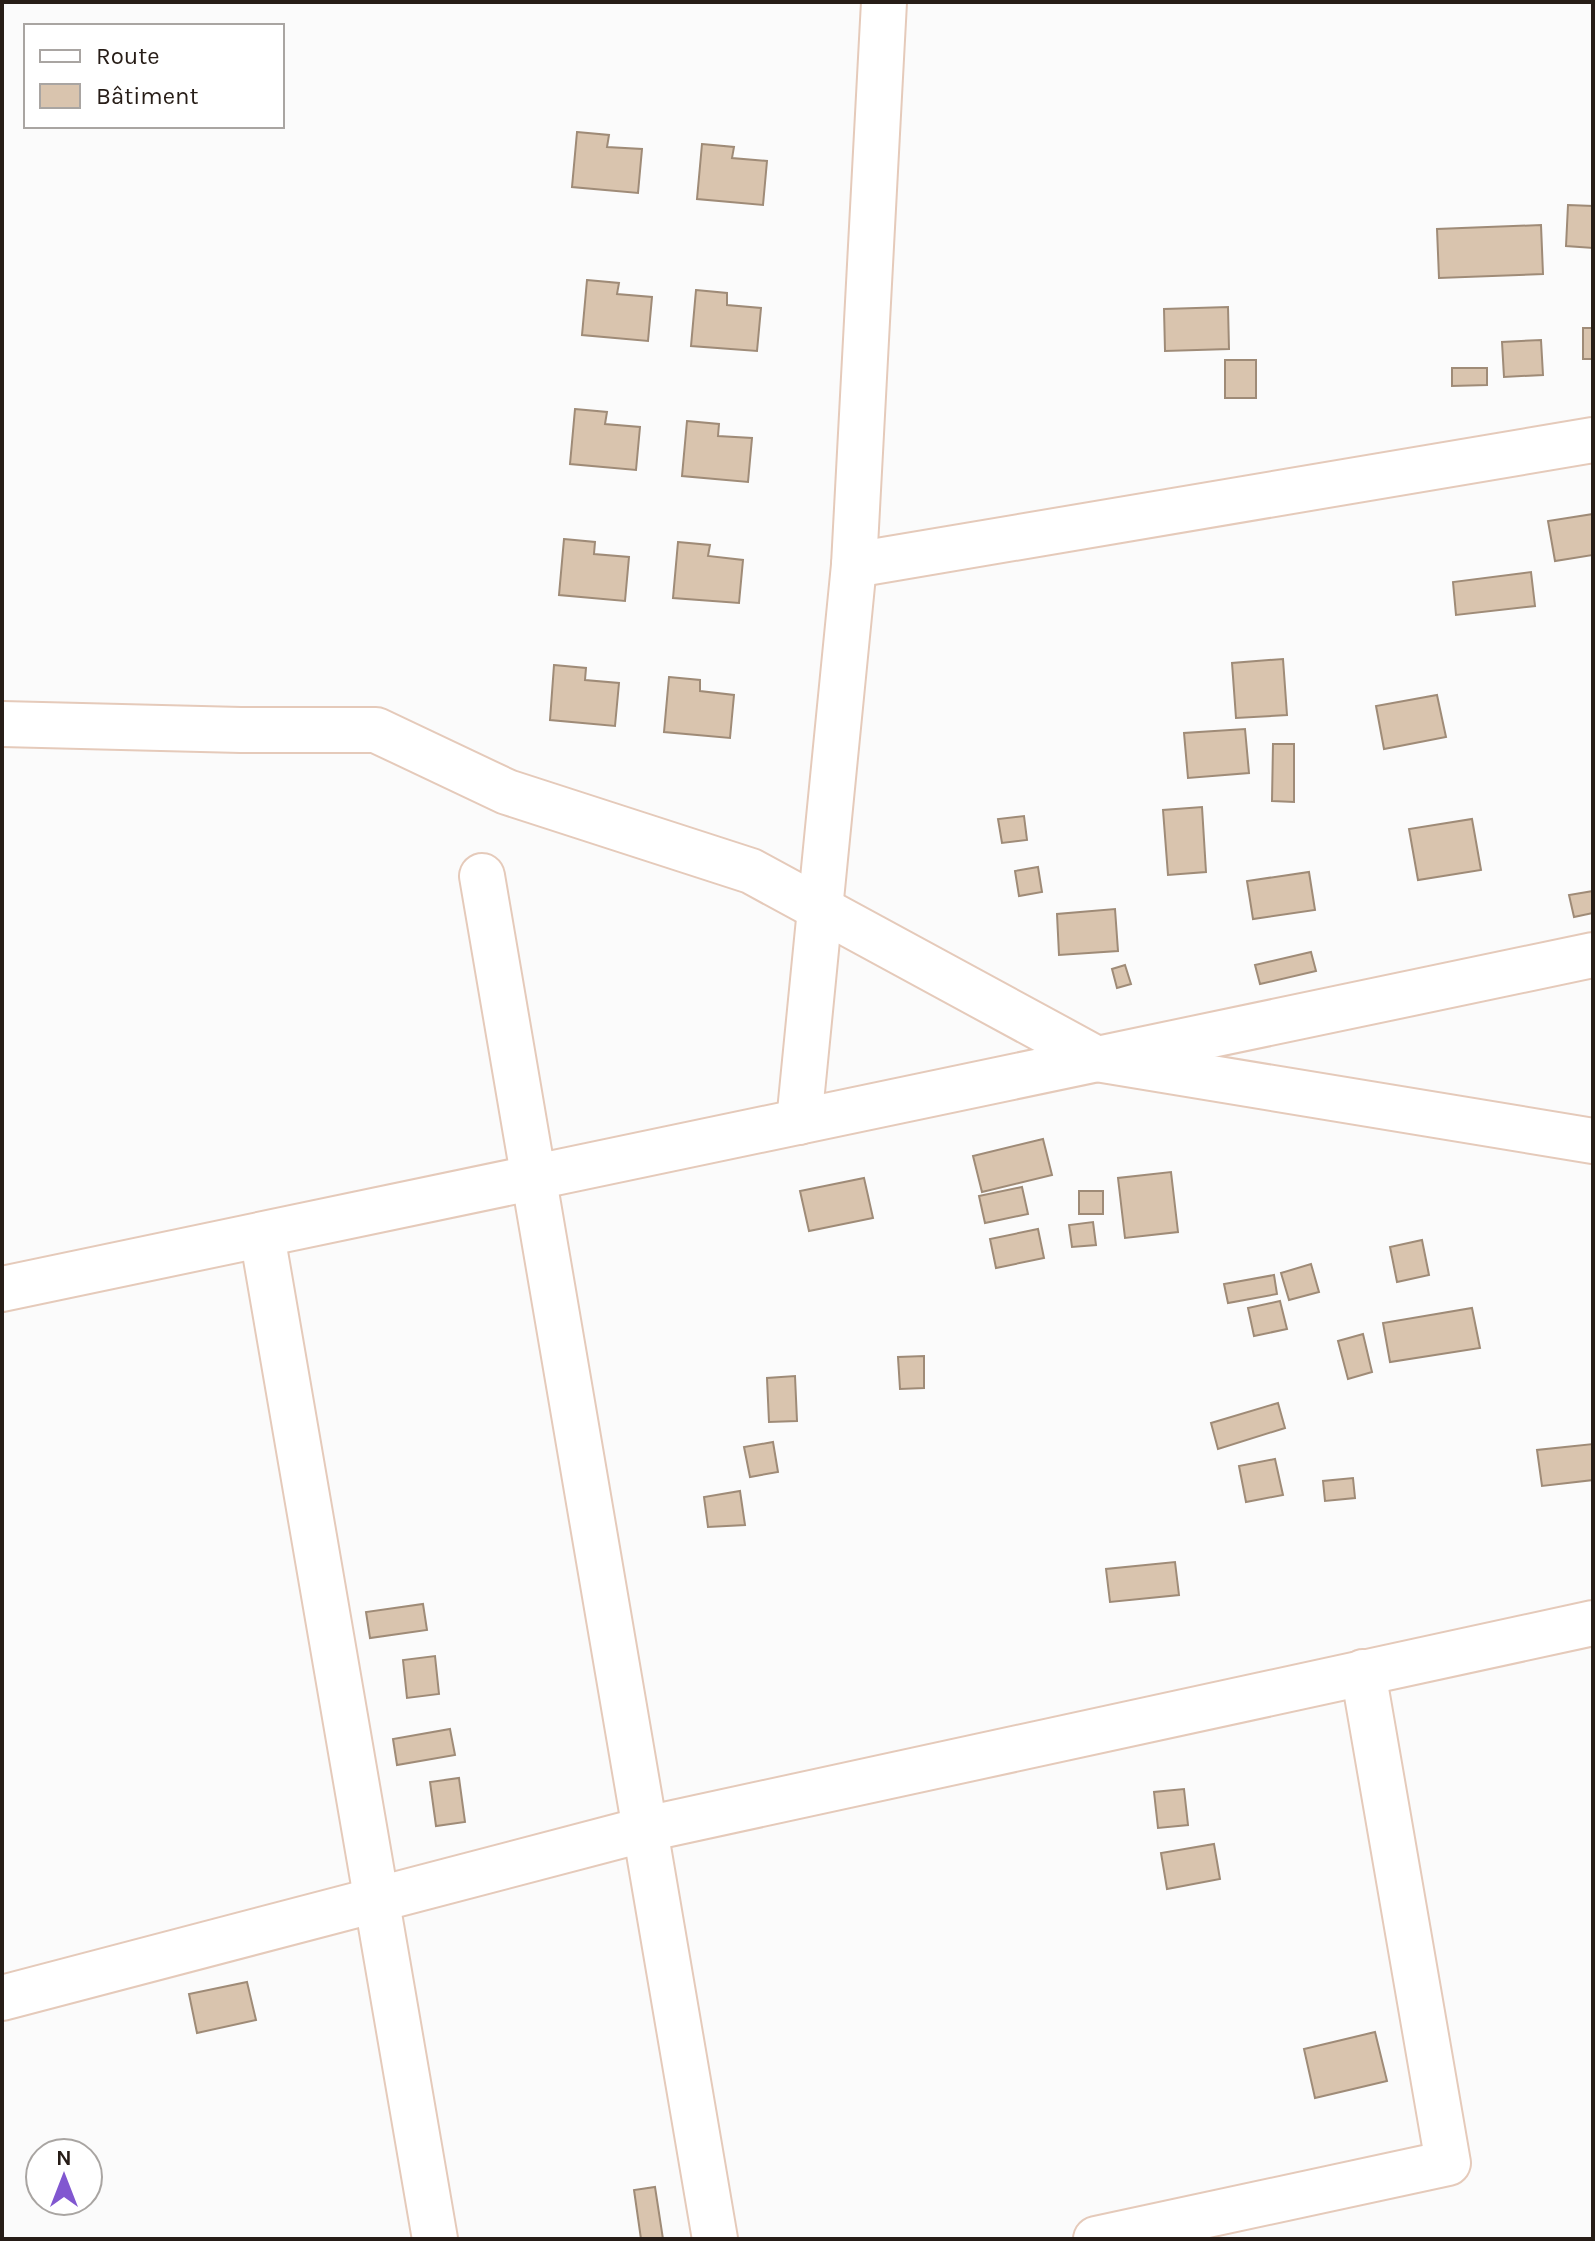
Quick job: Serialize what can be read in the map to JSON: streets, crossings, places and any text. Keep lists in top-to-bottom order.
{
  "legend": ["Route", "Bâtiment"],
  "north": "top"
}
